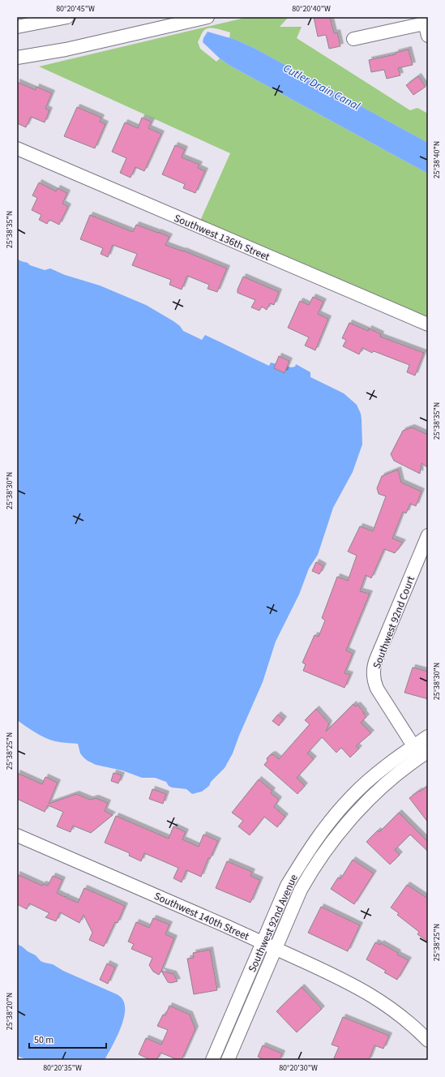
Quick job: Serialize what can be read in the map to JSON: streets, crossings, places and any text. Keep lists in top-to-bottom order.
{
  "streets": {
    "street": [
      "Southwest 136th Street",
      "Southwest 92nd Court",
      "Southwest 140th Street",
      "Southwest 92nd Avenue"
    ]
  },
  "crossings": [
    ["Southwest 92nd Court", "Southwest 92nd Avenue"],
    ["Southwest 140th Street", "Southwest 92nd Avenue"]
  ],
  "water": ["Cutler Drain Canal"],
  "scale_bar": "50 m",
  "coordinates": [
    "80°20'45\"W",
    "80°20'40\"W",
    "25°38'40\"N",
    "25°38'35\"N",
    "25°38'30\"N",
    "25°38'25\"N",
    "25°38'20\"N",
    "80°20'35\"W",
    "80°20'30\"W"
  ]
}
